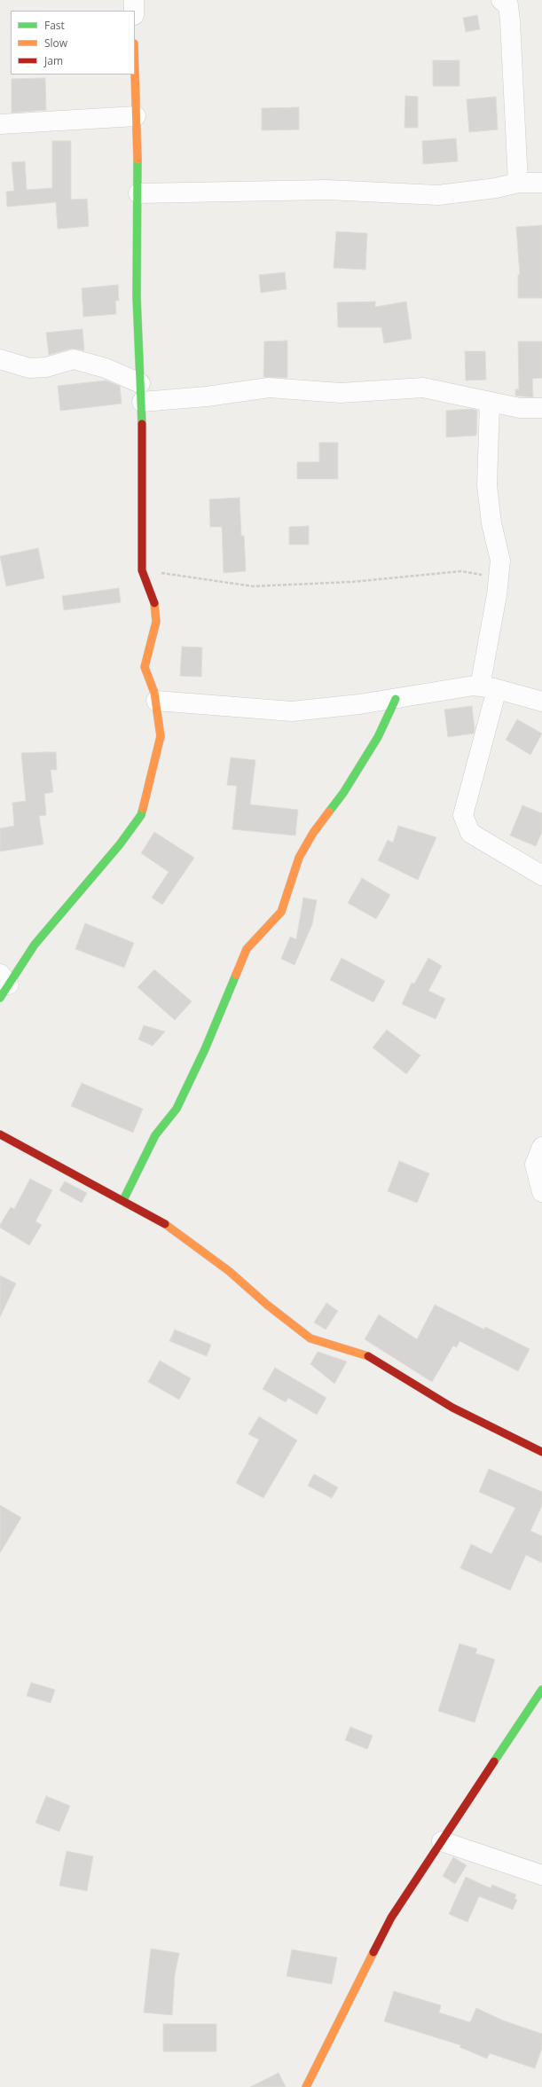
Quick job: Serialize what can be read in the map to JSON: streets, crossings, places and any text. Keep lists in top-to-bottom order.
{
  "legend": ["Fast", "Slow", "Jam"]
}
